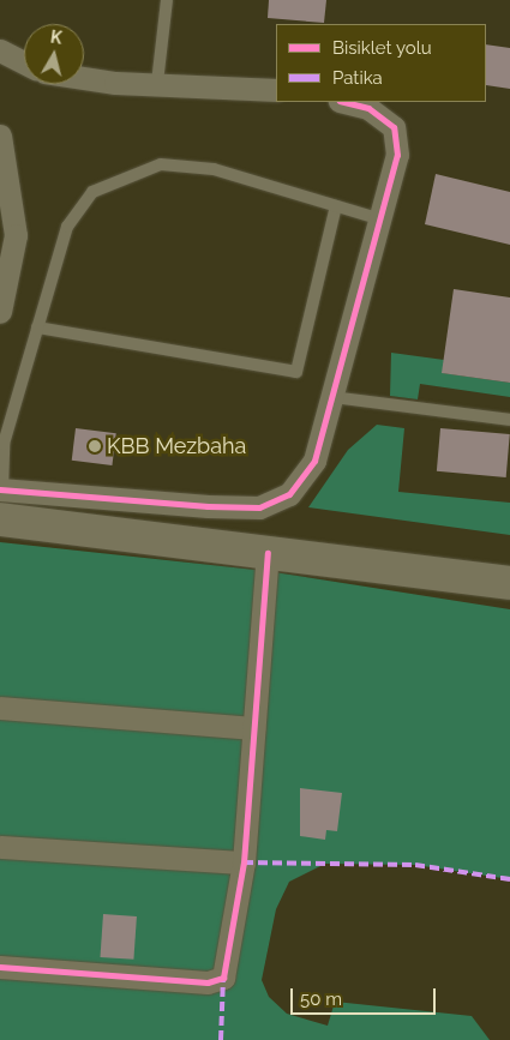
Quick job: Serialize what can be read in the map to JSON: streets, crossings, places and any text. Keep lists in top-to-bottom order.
{
  "places": ["KBB Mezbaha"],
  "legend": ["Bisiklet yolu", "Patika"],
  "scale_bar": "50 m",
  "north": "top"
}
